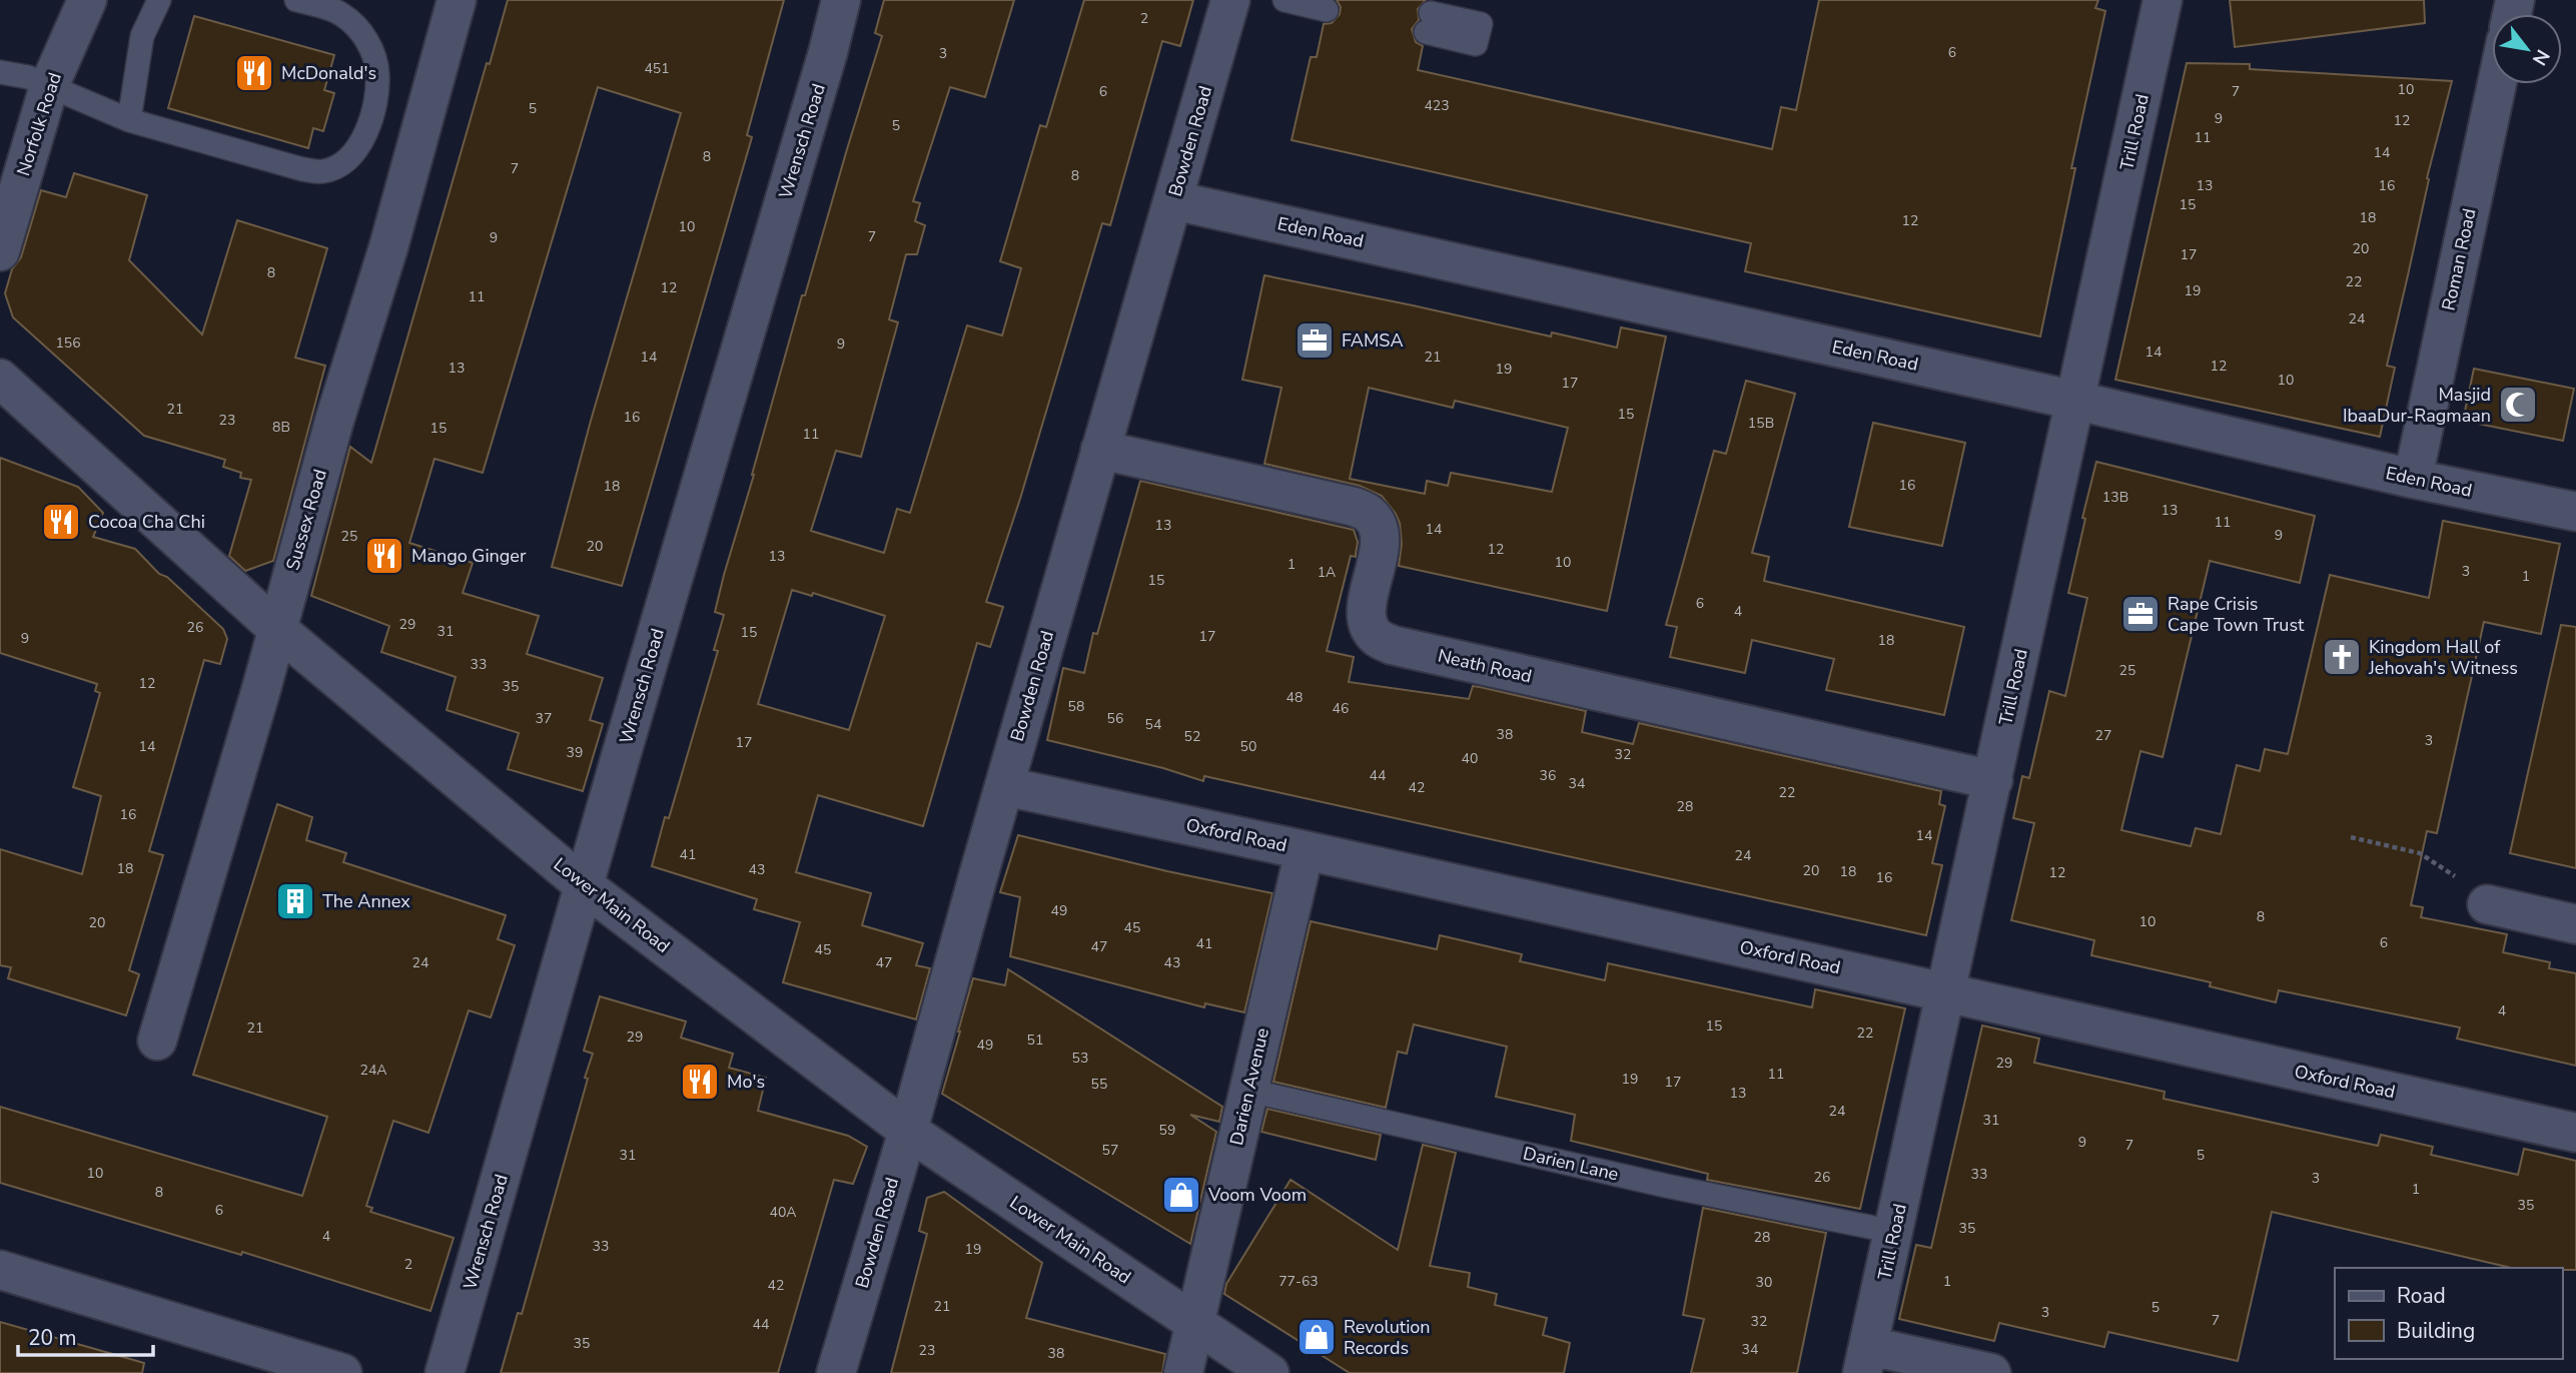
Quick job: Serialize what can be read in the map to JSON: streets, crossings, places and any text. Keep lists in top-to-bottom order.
{
  "streets": {
    "street": [
      "Norfolk Road",
      "Trill Road",
      "Wrensch Road",
      "Bowden Road",
      "Eden Road",
      "Roman Road",
      "Sussex Road",
      "Neath Road",
      "Oxford Road",
      "Lower Main Road",
      "Darien Avenue"
    ],
    "lane": ["Darien Lane"]
  },
  "crossings": [
    ["Trill Road", "Eden Road"],
    ["Trill Road", "Neath Road"],
    ["Trill Road", "Oxford Road"],
    ["Trill Road", "Darien Lane"],
    ["Wrensch Road", "Lower Main Road"],
    ["Bowden Road", "Eden Road"],
    ["Bowden Road", "Neath Road"],
    ["Bowden Road", "Oxford Road"],
    ["Bowden Road", "Lower Main Road"],
    ["Eden Road", "Roman Road"],
    ["Sussex Road", "Lower Main Road"],
    ["Oxford Road", "Darien Avenue"],
    ["Lower Main Road", "Darien Avenue"],
    ["Darien Avenue", "Darien Lane"]
  ],
  "places": {
    "restaurant": [
      "McDonald's",
      "Cocoa Cha Chi",
      "Mango Ginger",
      "Mo's"
    ],
    "office": ["FAMSA", "Rape Crisis Cape Town Trust"],
    "mosque": ["Masjid IbaaDur-Ragmaan"],
    "church": ["Kingdom Hall of Jehovah's Witness"],
    "building": ["The Annex"],
    "shop": ["Voom Voom", "Revolution Records"]
  },
  "house_numbers": [
    "2",
    "6",
    "3",
    "451",
    "10",
    "6",
    "7",
    "423",
    "5",
    "9",
    "12",
    "5",
    "11",
    "14",
    "8",
    "7",
    "8",
    "13",
    "16",
    "15",
    "18",
    "12",
    "10",
    "7",
    "9",
    "20",
    "17",
    "8",
    "22",
    "12",
    "19",
    "11",
    "24",
    "156",
    "9",
    "14",
    "14",
    "21",
    "12",
    "13",
    "19",
    "10",
    "17",
    "21",
    "15",
    "16",
    "23",
    "15B",
    "8B",
    "15",
    "11",
    "16",
    "18",
    "13B",
    "13",
    "11",
    "13",
    "14",
    "9",
    "25",
    "20",
    "12",
    "13",
    "10",
    "1",
    "3",
    "1A",
    "1",
    "15",
    "6",
    "4",
    "29",
    "26",
    "31",
    "15",
    "17",
    "9",
    "18",
    "33",
    "25",
    "12",
    "35",
    "48",
    "58",
    "46",
    "37",
    "56",
    "54",
    "38",
    "27",
    "52",
    "3",
    "17",
    "14",
    "50",
    "39",
    "32",
    "40",
    "44",
    "36",
    "34",
    "42",
    "22",
    "28",
    "16",
    "14",
    "41",
    "24",
    "18",
    "43",
    "20",
    "18",
    "12",
    "16",
    "49",
    "8",
    "10",
    "20",
    "45",
    "6",
    "41",
    "47",
    "45",
    "24",
    "47",
    "43",
    "4",
    "15",
    "21",
    "22",
    "29",
    "51",
    "49",
    "53",
    "29",
    "24A",
    "11",
    "19",
    "17",
    "55",
    "13",
    "24",
    "31",
    "59",
    "9",
    "7",
    "57",
    "31",
    "5",
    "10",
    "33",
    "26",
    "3",
    "1",
    "8",
    "35",
    "6",
    "40A",
    "35",
    "4",
    "28",
    "33",
    "19",
    "2",
    "77-63",
    "1",
    "30",
    "42",
    "21",
    "5",
    "3",
    "7",
    "32",
    "44",
    "35",
    "34",
    "23",
    "38"
  ],
  "legend": ["Road", "Building"],
  "scale_bar": "20 m",
  "north": "bottom right"
}
